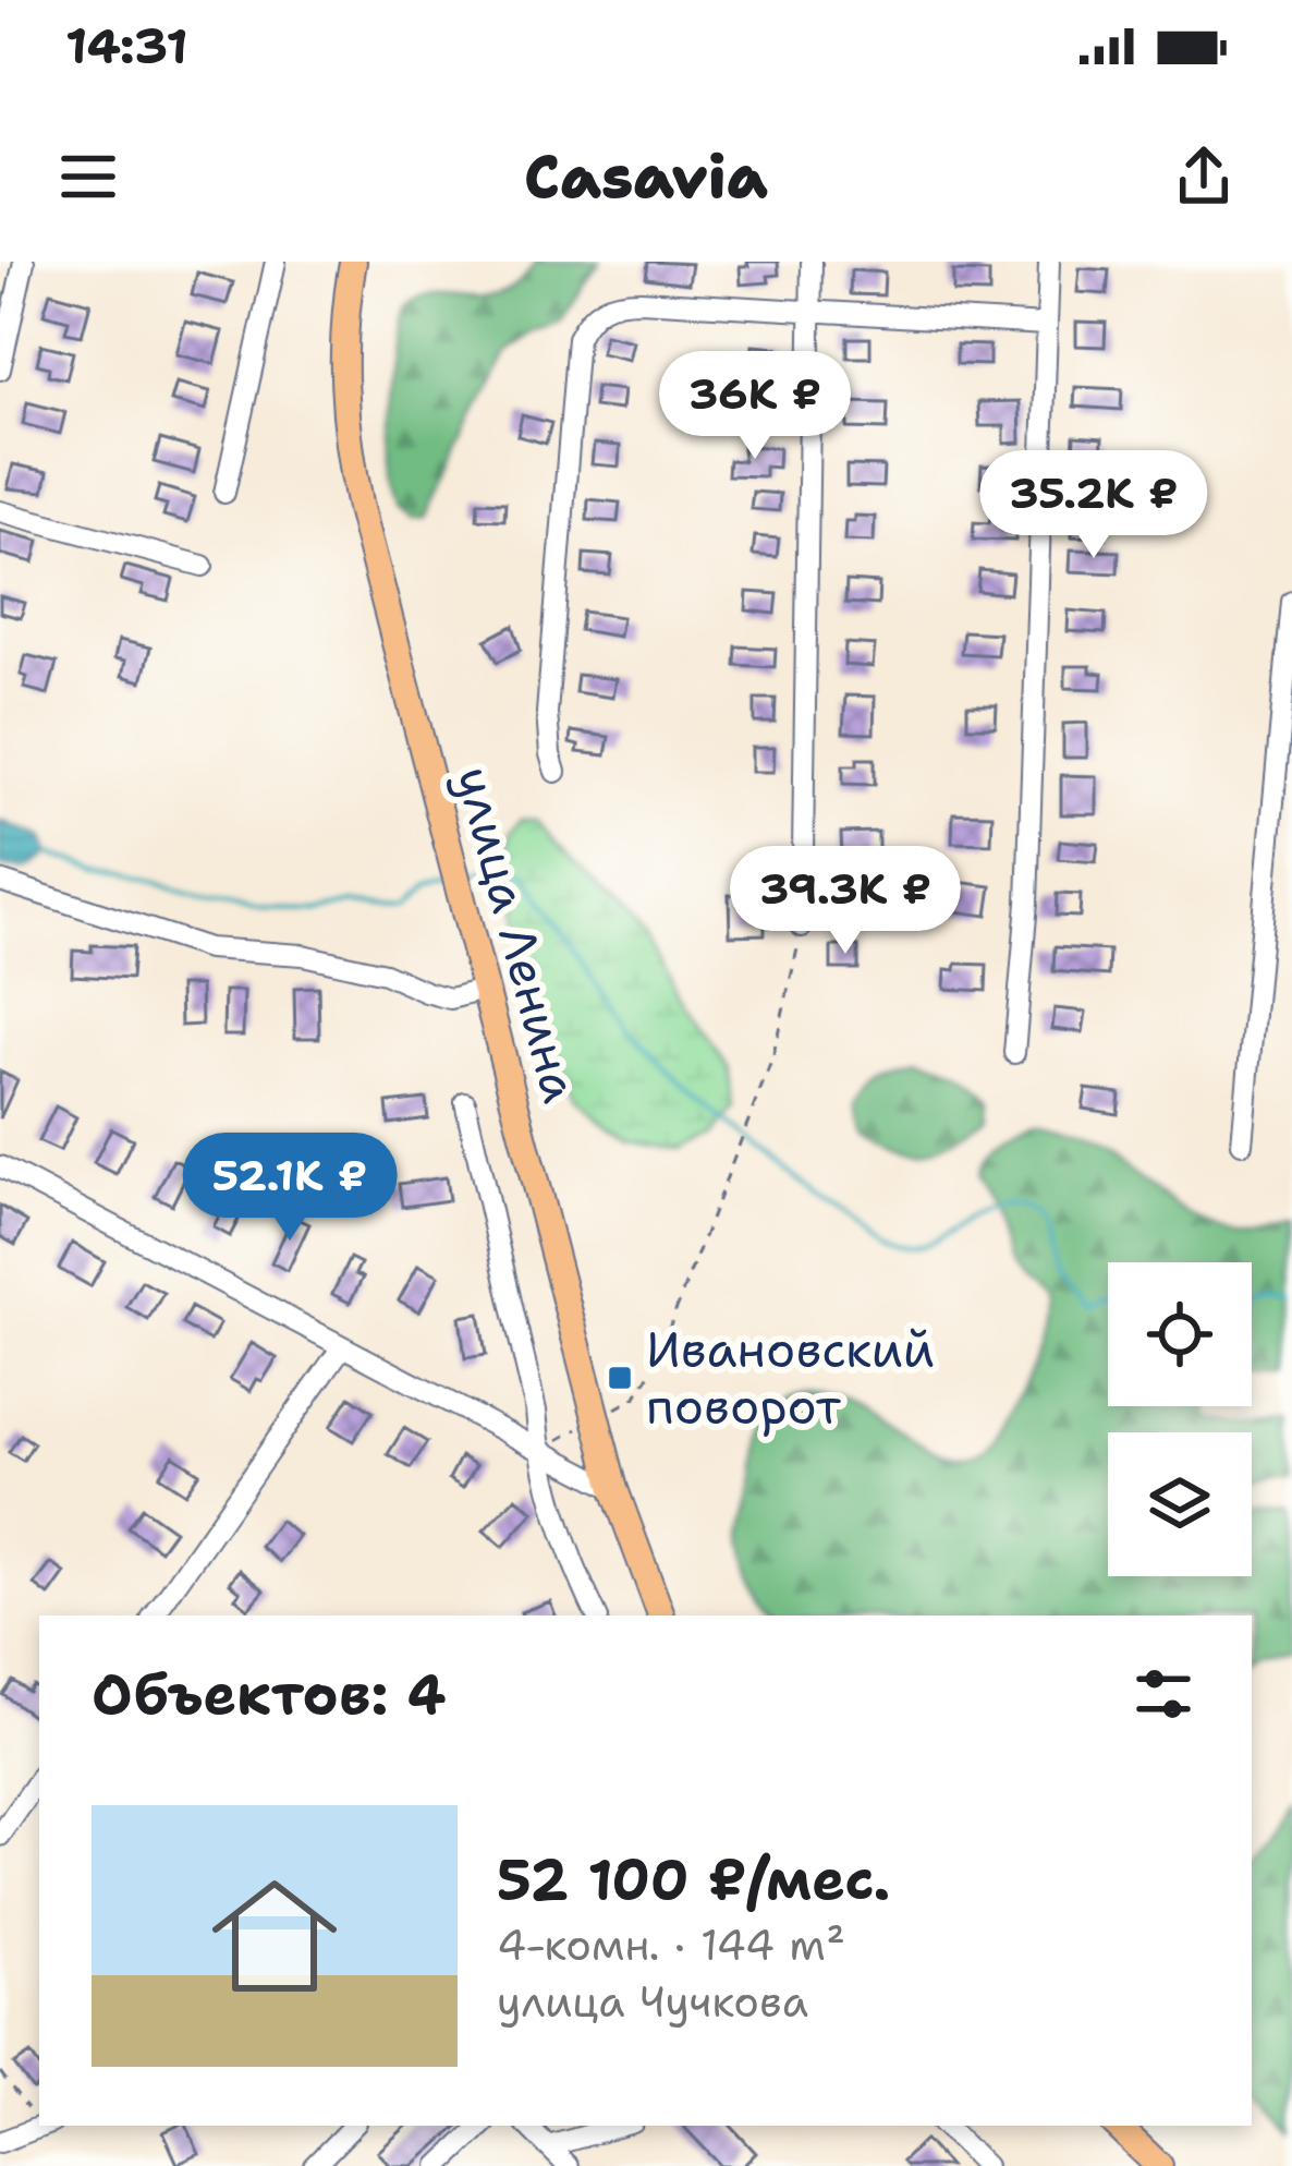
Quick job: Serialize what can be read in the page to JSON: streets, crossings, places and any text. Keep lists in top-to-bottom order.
{
  "streets": {
    "main road": ["улица Ленина"]
  },
  "places": {
    "transit": ["Ивановский поворот"]
  },
  "page": {
    "status": "14:31",
    "header": "Casavia",
    "price": [
      "36K ₽",
      "35.2K ₽",
      "39.3K ₽",
      "52.1K ₽"
    ],
    "heading": "Объектов: 4",
    "list": [
      {
        "name": "52 100 ₽/мес.",
        "note": "4-комн. · 144 m² · улица Чучкова"
      }
    ]
  }
}
